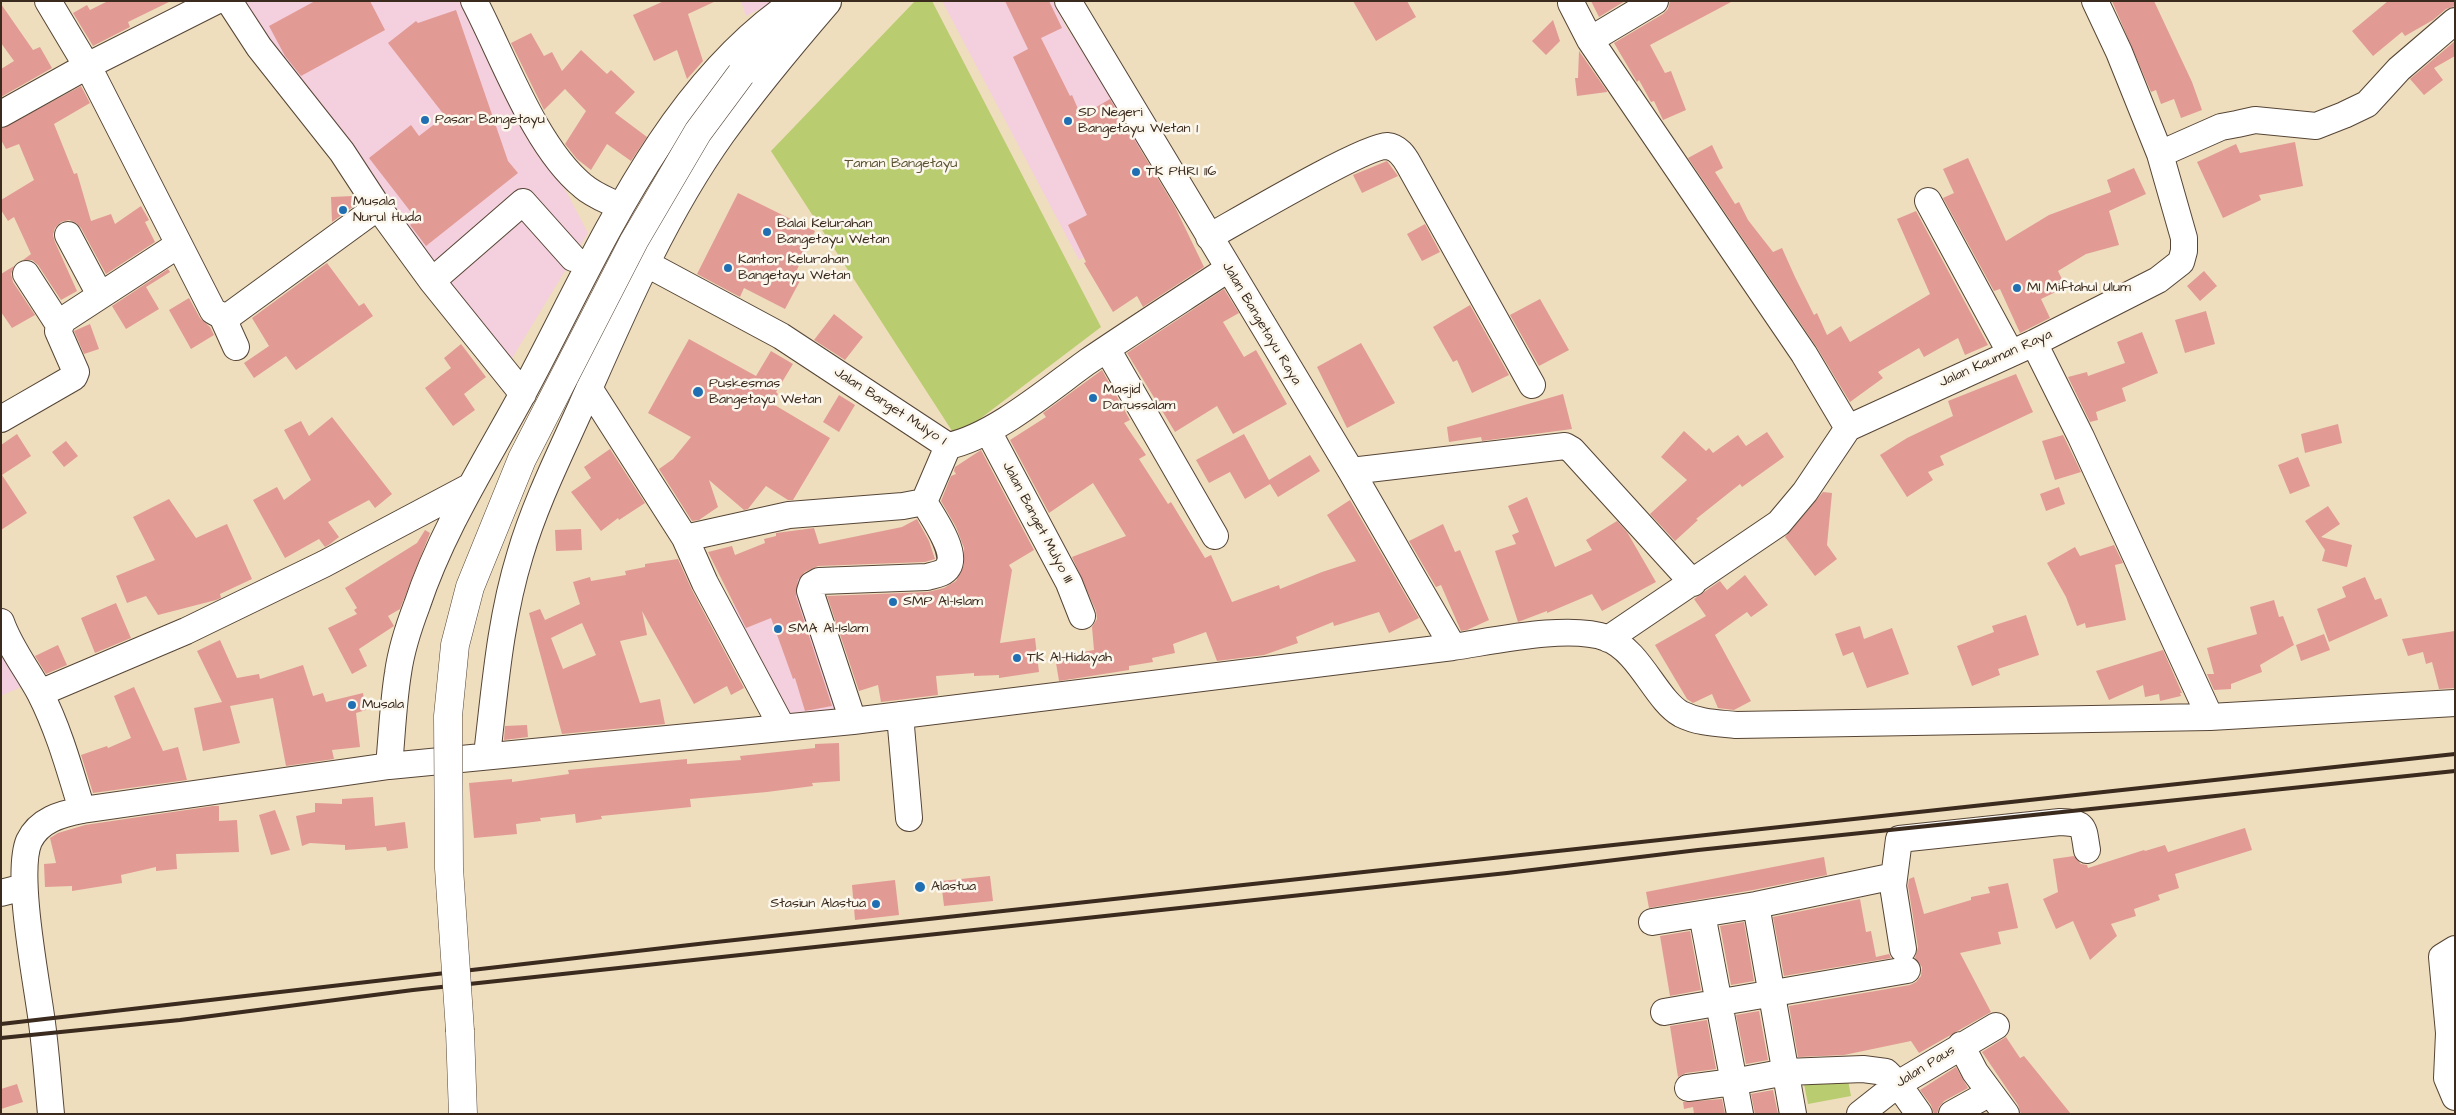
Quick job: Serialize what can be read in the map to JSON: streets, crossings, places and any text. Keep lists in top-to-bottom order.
{
  "streets": {
    "street": [
      "Jalan Bangetayu Raya",
      "Jalan Kauman Raya",
      "Jalan Banget Mulyo I",
      "Jalan Banget Mulyo III",
      "Jalan Paus"
    ]
  },
  "crossings": [
    ["Jalan Bangetayu Raya", "Jalan Banget Mulyo I"],
    ["Jalan Banget Mulyo I", "Jalan Banget Mulyo III"]
  ],
  "parks": ["Taman Bangetayu"],
  "places": [
    "Pasar Bangetayu",
    "SD Negeri Bangetayu Wetan 1",
    "TK PHRI 116",
    "Musala Nurul Huda",
    "Balai Kelurahan Bangetayu Wetan",
    "Kantor Kelurahan Bangetayu Wetan",
    "MI Miftahul Ulum",
    "Puskesmas Bangetayu Wetan",
    "Masjid Darussalam",
    "SMP Al-Islam",
    "SMA Al-Islam",
    "TK Al-Hidayah",
    "Musala",
    "Alastua",
    "Stasiun Alastua"
  ]
}
